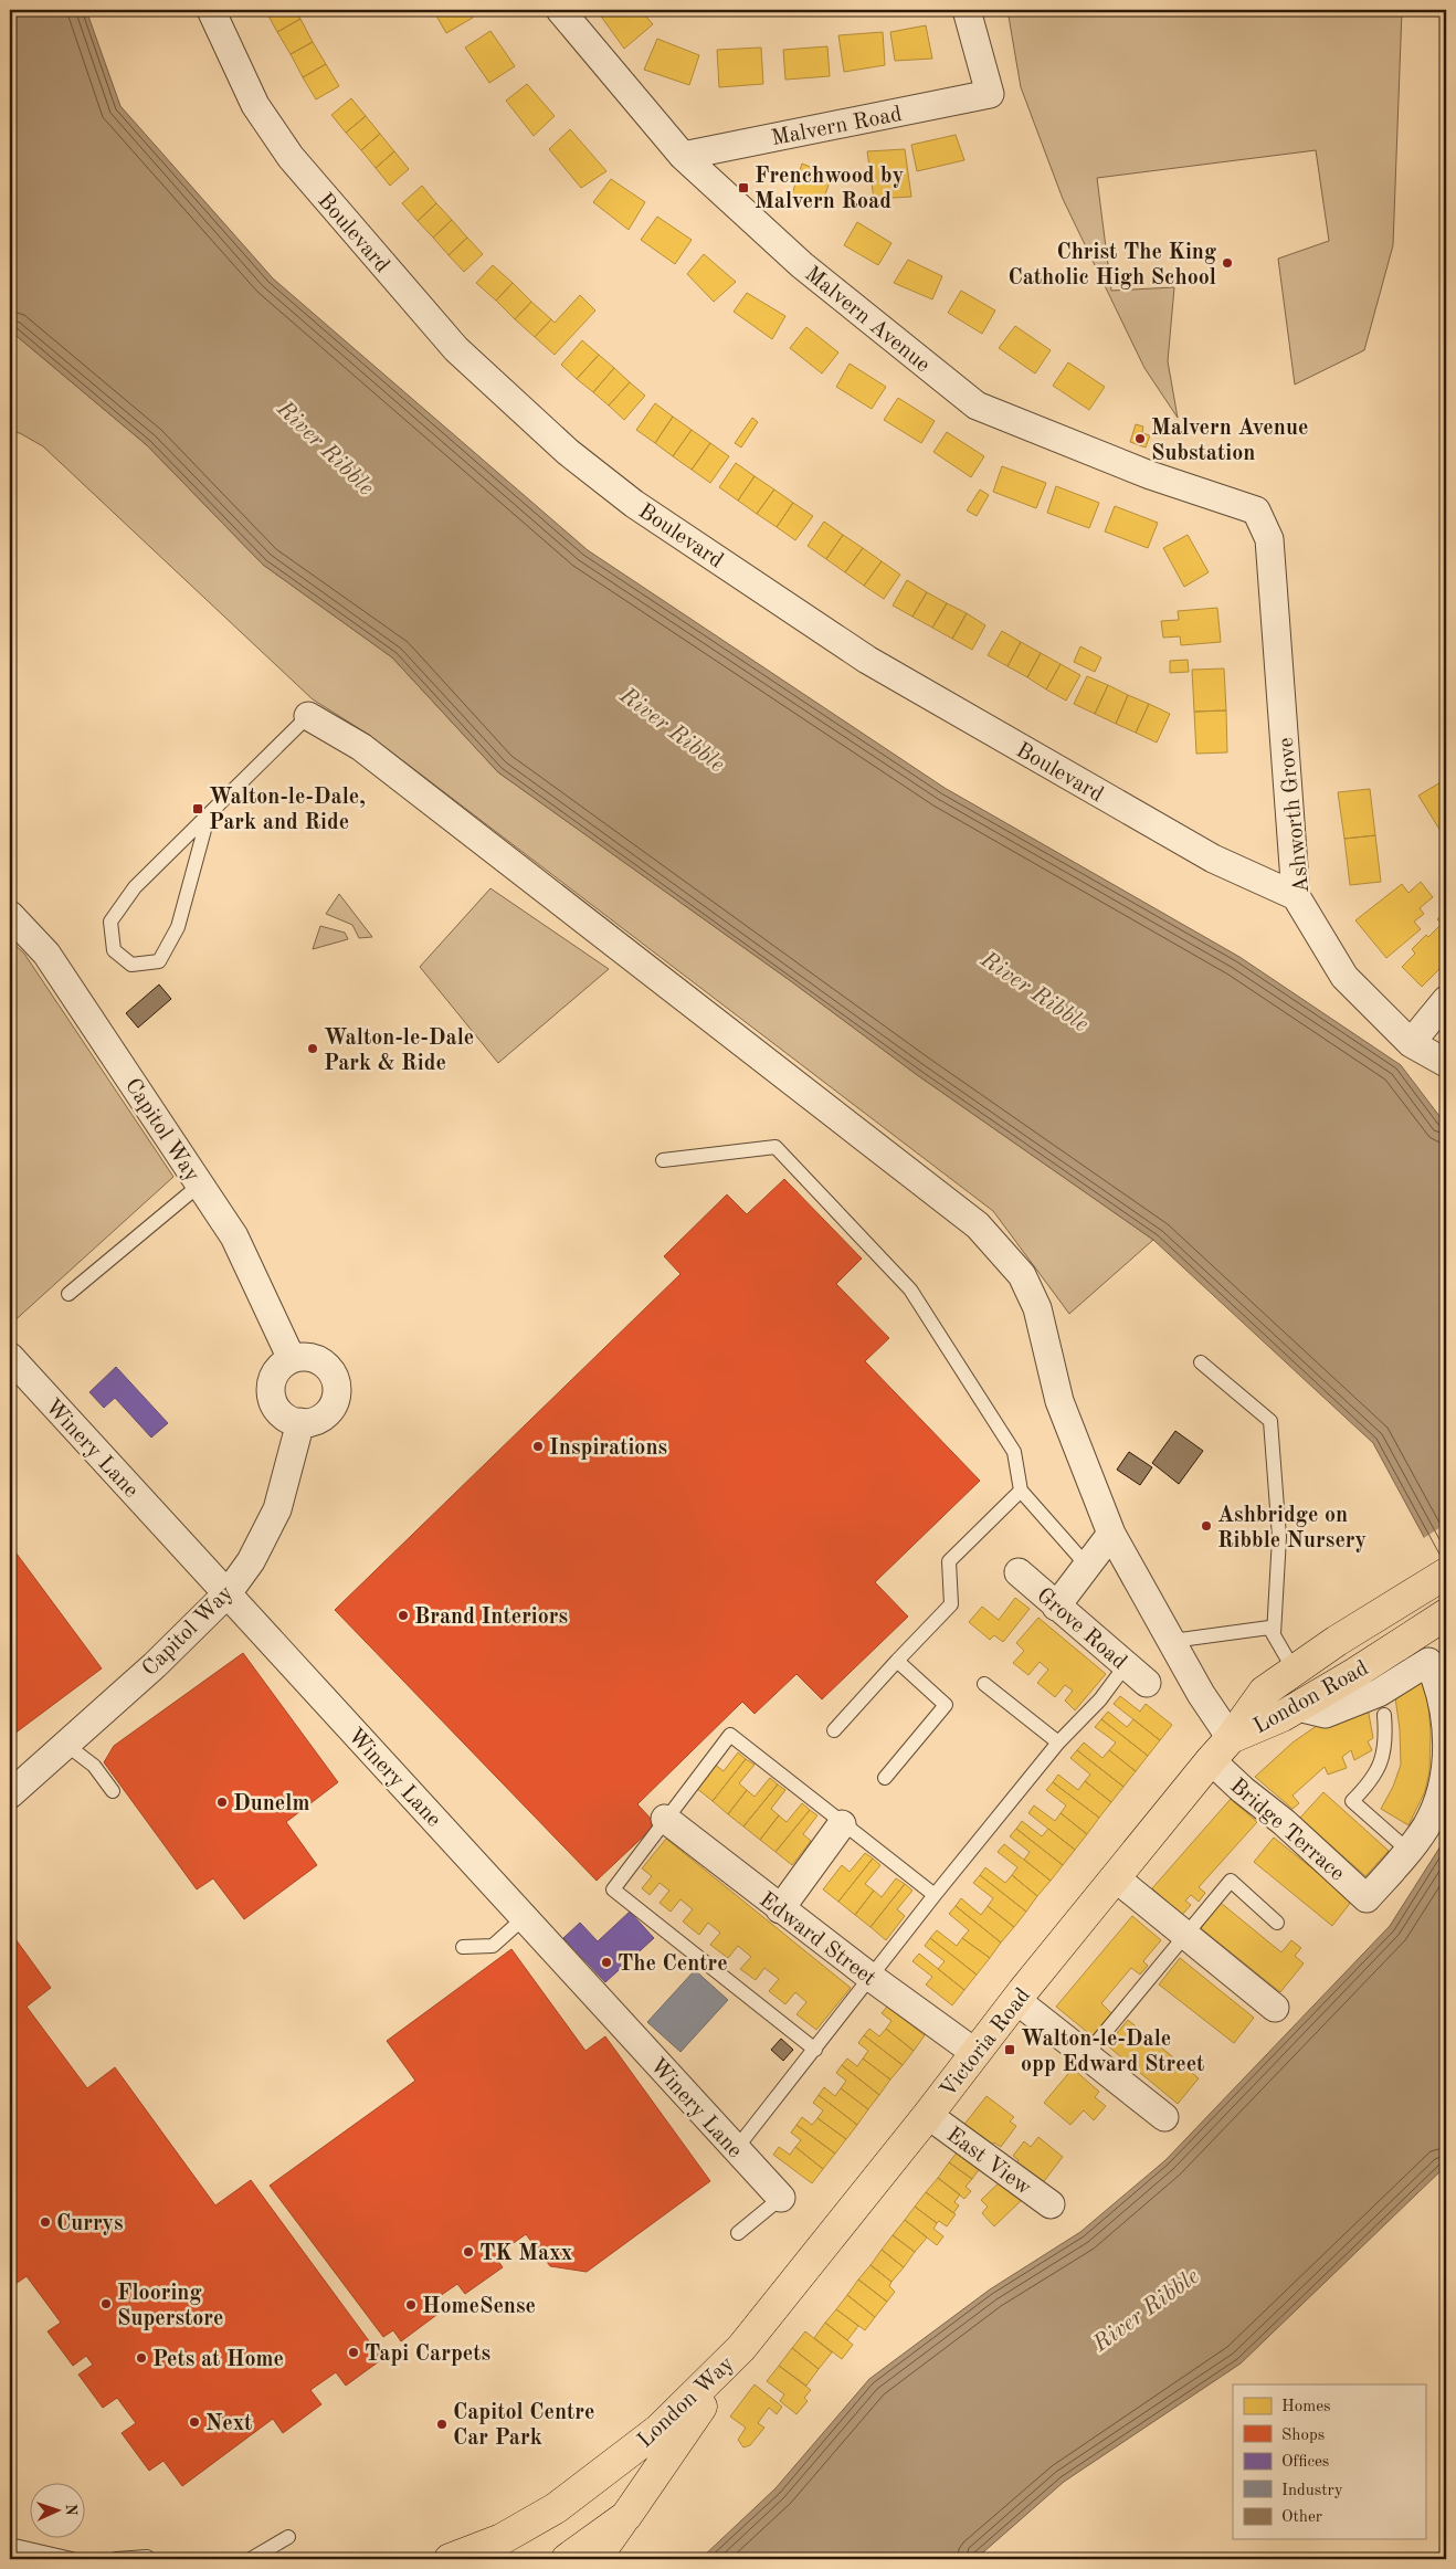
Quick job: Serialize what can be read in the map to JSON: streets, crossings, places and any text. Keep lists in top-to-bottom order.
{
  "streets": {
    "main road": ["London Road", "Victoria Road", "London Way"],
    "street": [
      "Malvern Road",
      "Boulevard",
      "Malvern Avenue",
      "Ashworth Grove",
      "Capitol Way",
      "Winery Lane",
      "Grove Road",
      "Bridge Terrace",
      "Edward Street",
      "East View"
    ]
  },
  "crossings": [
    ["Malvern Road", "Malvern Avenue"],
    ["Boulevard", "Ashworth Grove"],
    ["Malvern Avenue", "Ashworth Grove"],
    ["Capitol Way", "Winery Lane"],
    ["London Road", "Victoria Road"],
    ["Bridge Terrace", "Victoria Road"],
    ["Edward Street", "Victoria Road"],
    ["Victoria Road", "East View"],
    ["Victoria Road", "London Way"]
  ],
  "water": ["River Ribble"],
  "places": {
    "transit": ["Frenchwood by Malvern Road", "Walton-le-Dale, Park and Ride", "Walton-le-Dale opp Edward Street"],
    "other": [
      "Christ The King Catholic High School",
      "Malvern Avenue Substation",
      "Walton-le-Dale Park & Ride",
      "Inspirations",
      "Ashbridge on Ribble Nursery",
      "Brand Interiors",
      "Dunelm",
      "The Centre",
      "Currys",
      "TK Maxx",
      "Flooring Superstore",
      "HomeSense",
      "Tapi Carpets",
      "Pets at Home",
      "Next",
      "Capitol Centre Car Park"
    ]
  },
  "legend": [
    "Homes",
    "Shops",
    "Offices",
    "Industry",
    "Other"
  ],
  "north": "right"
}
